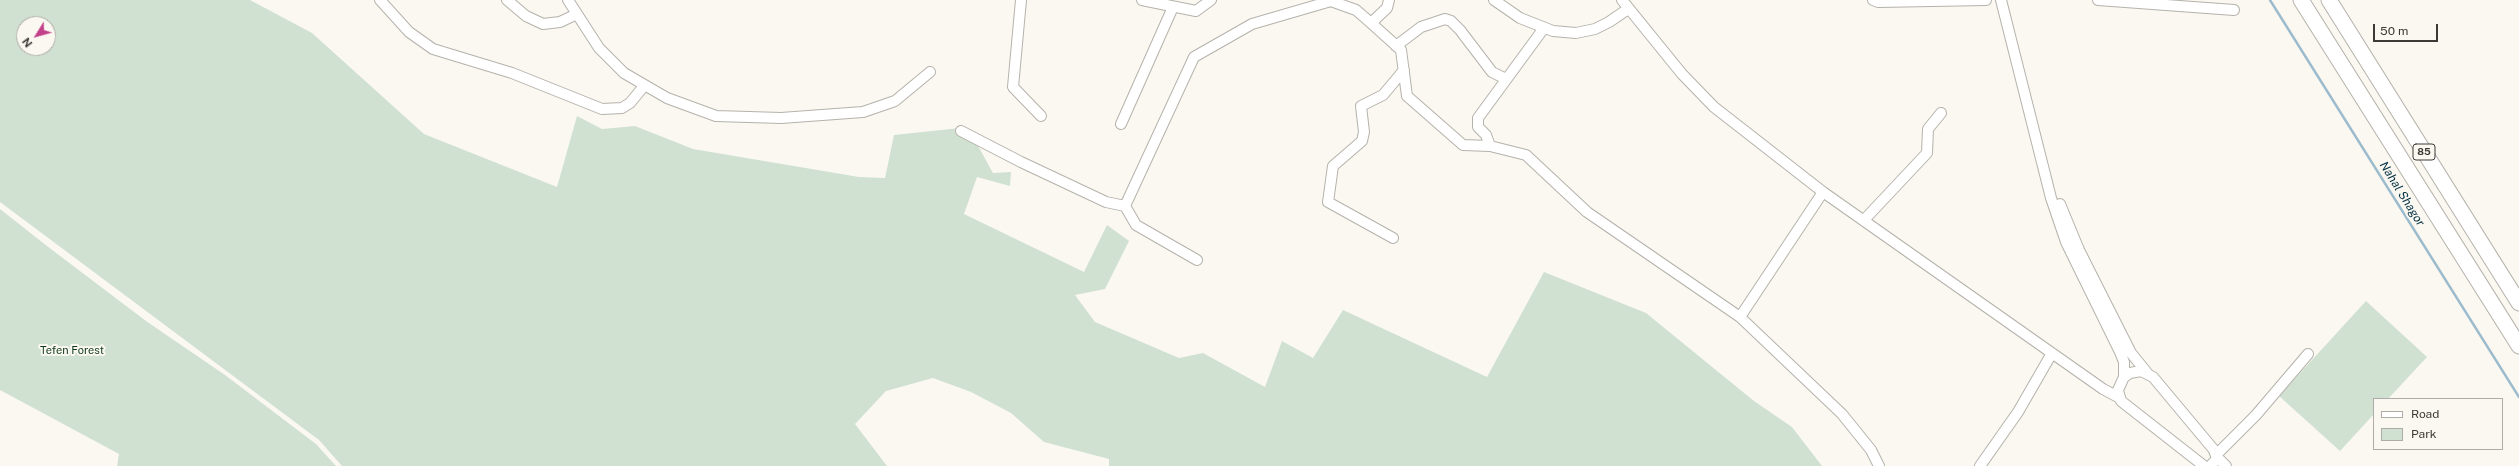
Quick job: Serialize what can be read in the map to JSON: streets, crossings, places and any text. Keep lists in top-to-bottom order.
{
  "streets": {
    "highway": ["85"]
  },
  "water": ["Nahal Shagor"],
  "parks": ["Tefen Forest"],
  "legend": ["Road", "Park"],
  "scale_bar": "50 m",
  "north": "bottom left"
}
